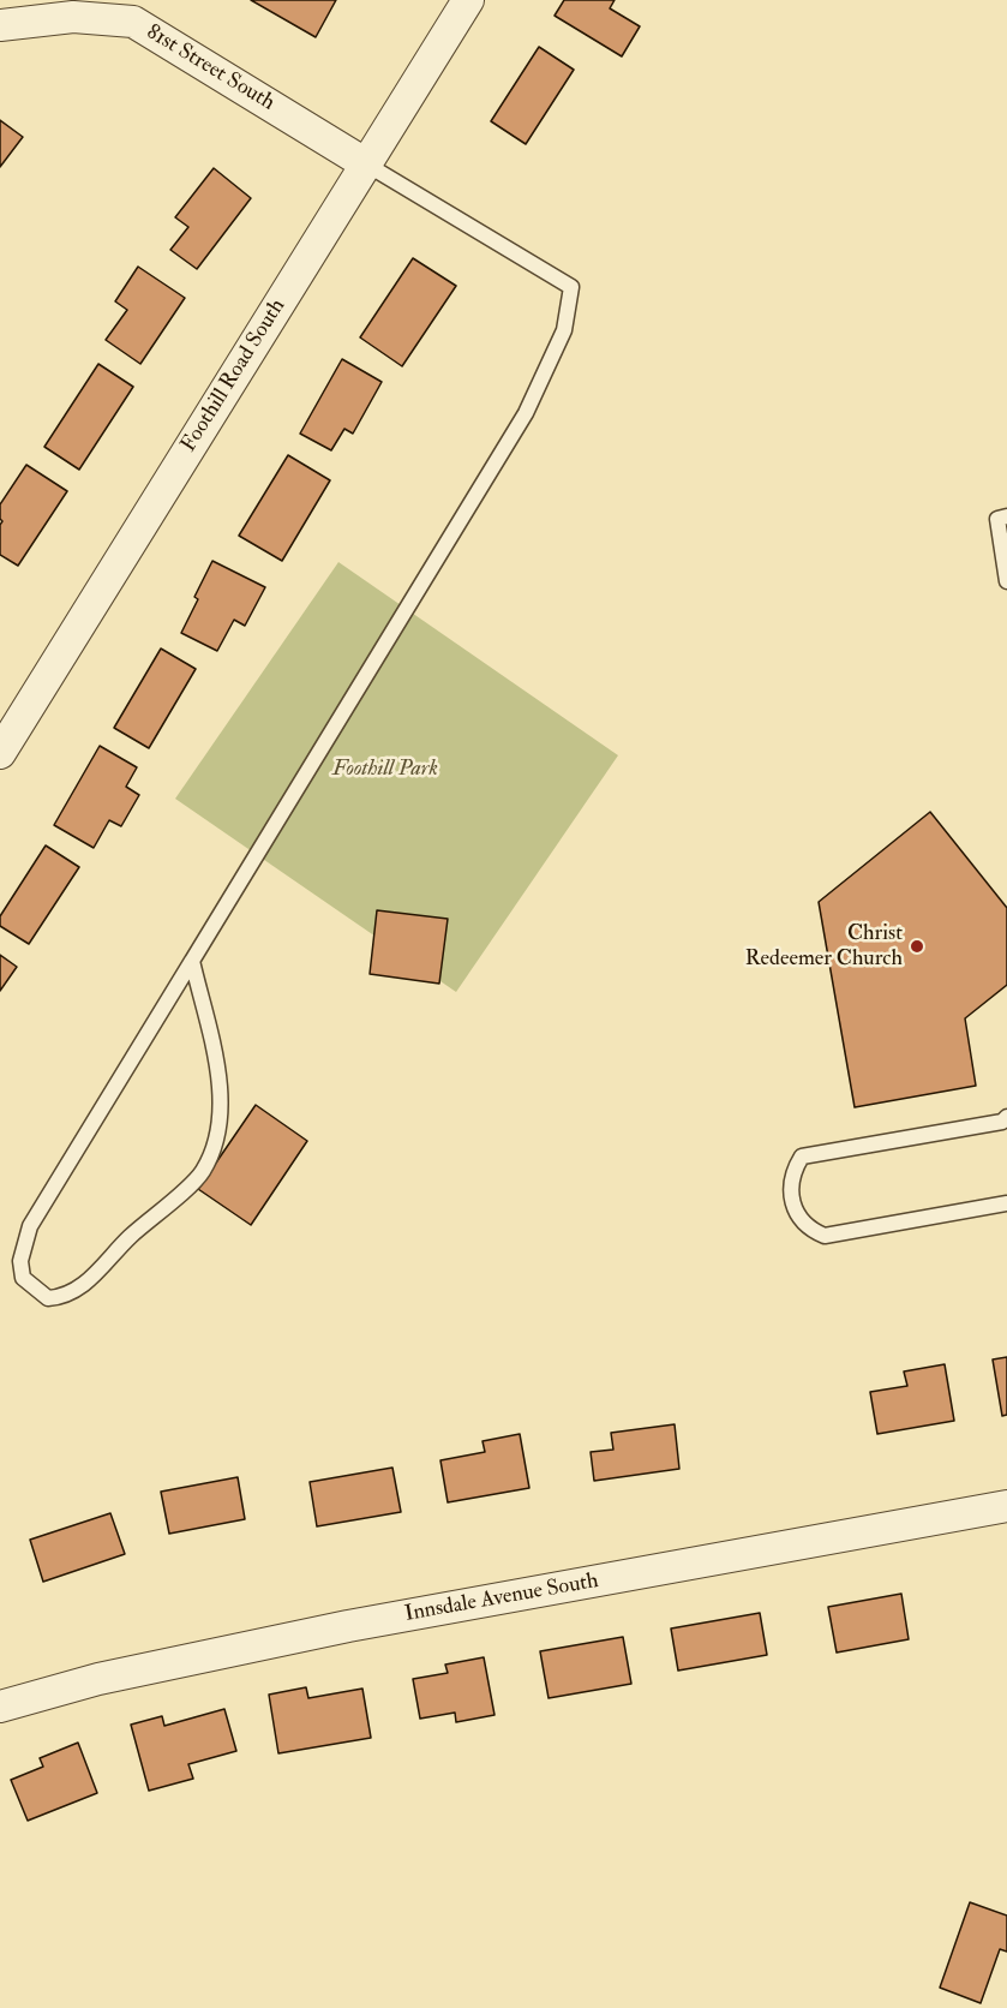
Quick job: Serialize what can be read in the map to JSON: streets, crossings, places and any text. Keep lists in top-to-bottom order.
{
  "streets": {
    "street": ["81st Street South", "Foothill Road South", "Innsdale Avenue South"]
  },
  "crossings": [
    ["81st Street South", "Foothill Road South"]
  ],
  "parks": ["Foothill Park"],
  "places": ["Christ Redeemer Church"]
}
